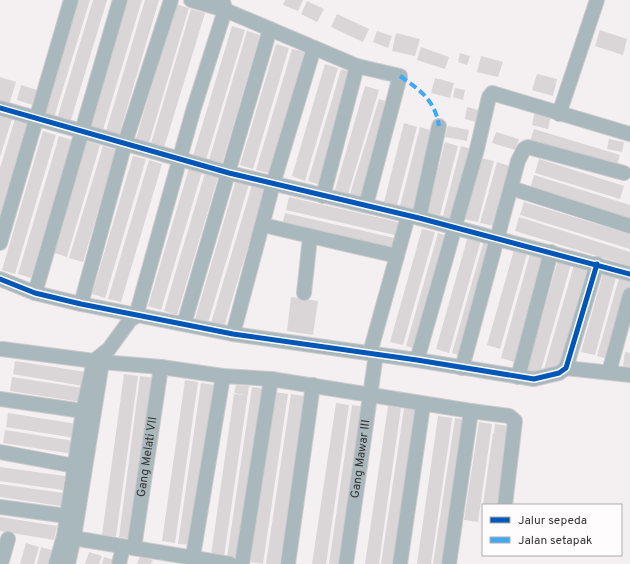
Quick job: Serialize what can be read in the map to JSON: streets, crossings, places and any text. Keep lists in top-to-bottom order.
{
  "streets": {
    "street": ["Gang Melati VII", "Gang Mawar III"]
  },
  "legend": ["Jalur sepeda", "Jalan setapak"]
}
